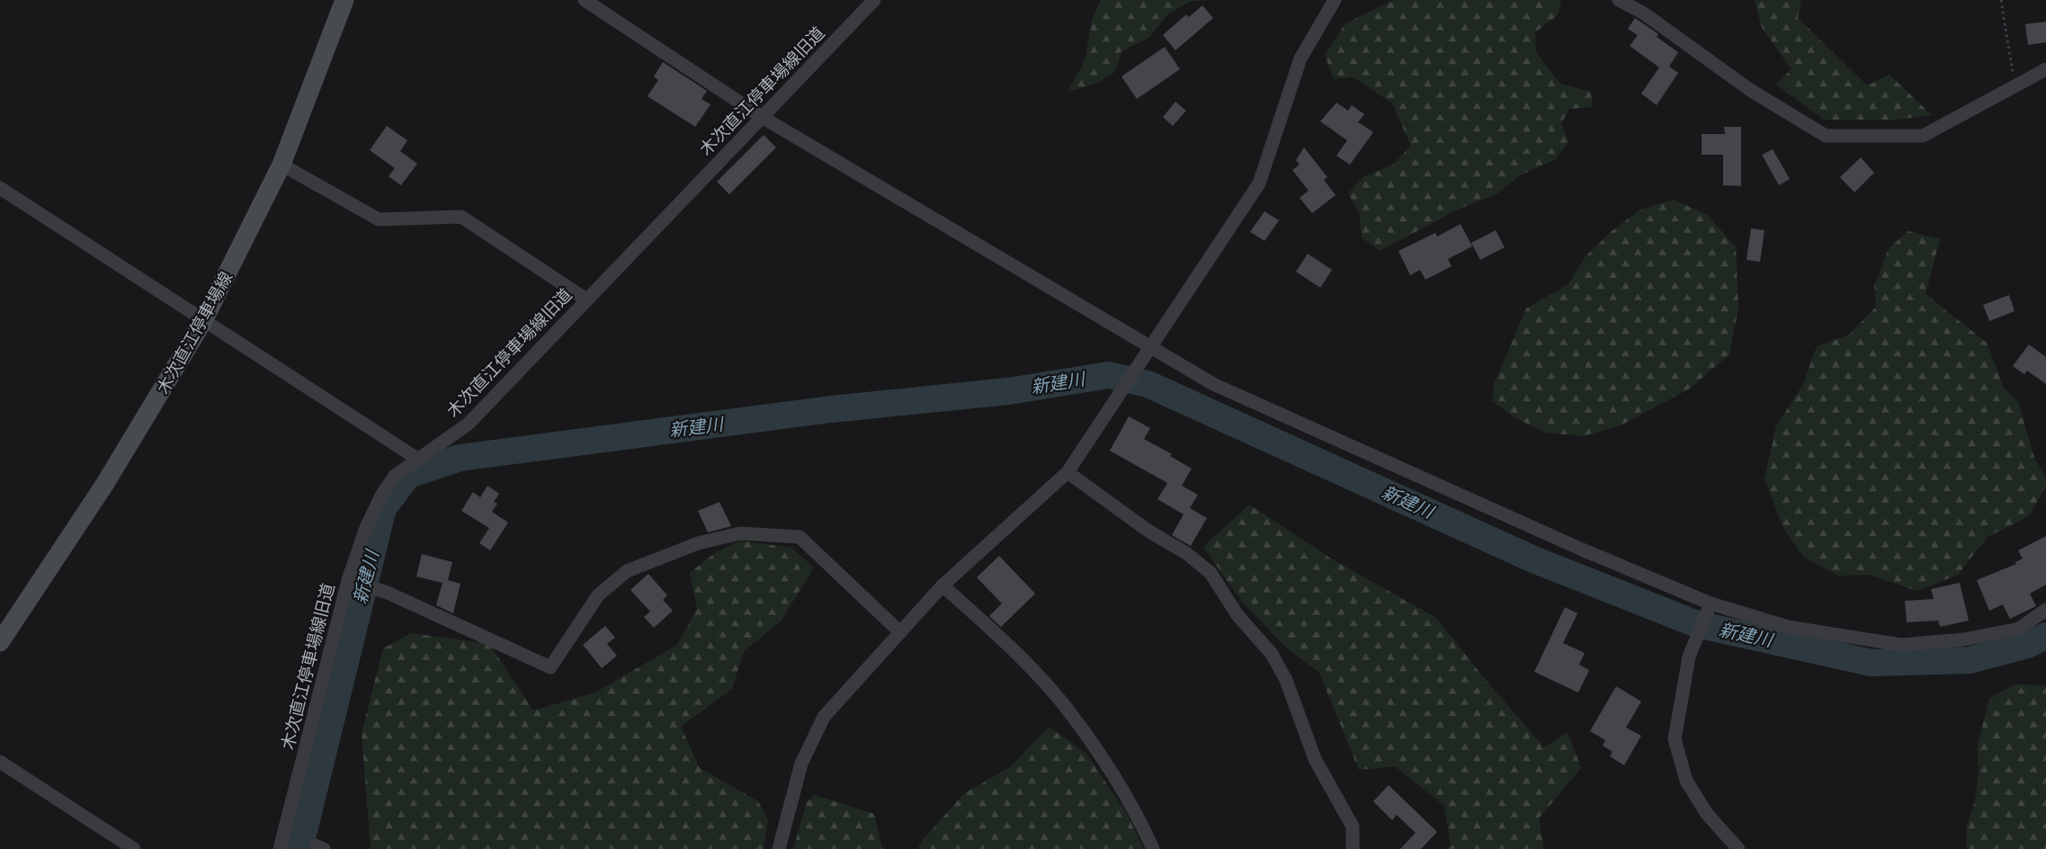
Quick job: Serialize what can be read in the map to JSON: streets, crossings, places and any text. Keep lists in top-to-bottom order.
{
  "streets": {
    "main road": ["木次直江停車場線"],
    "street": ["木次直江停車場線旧道"]
  },
  "water": ["新建川"]
}
